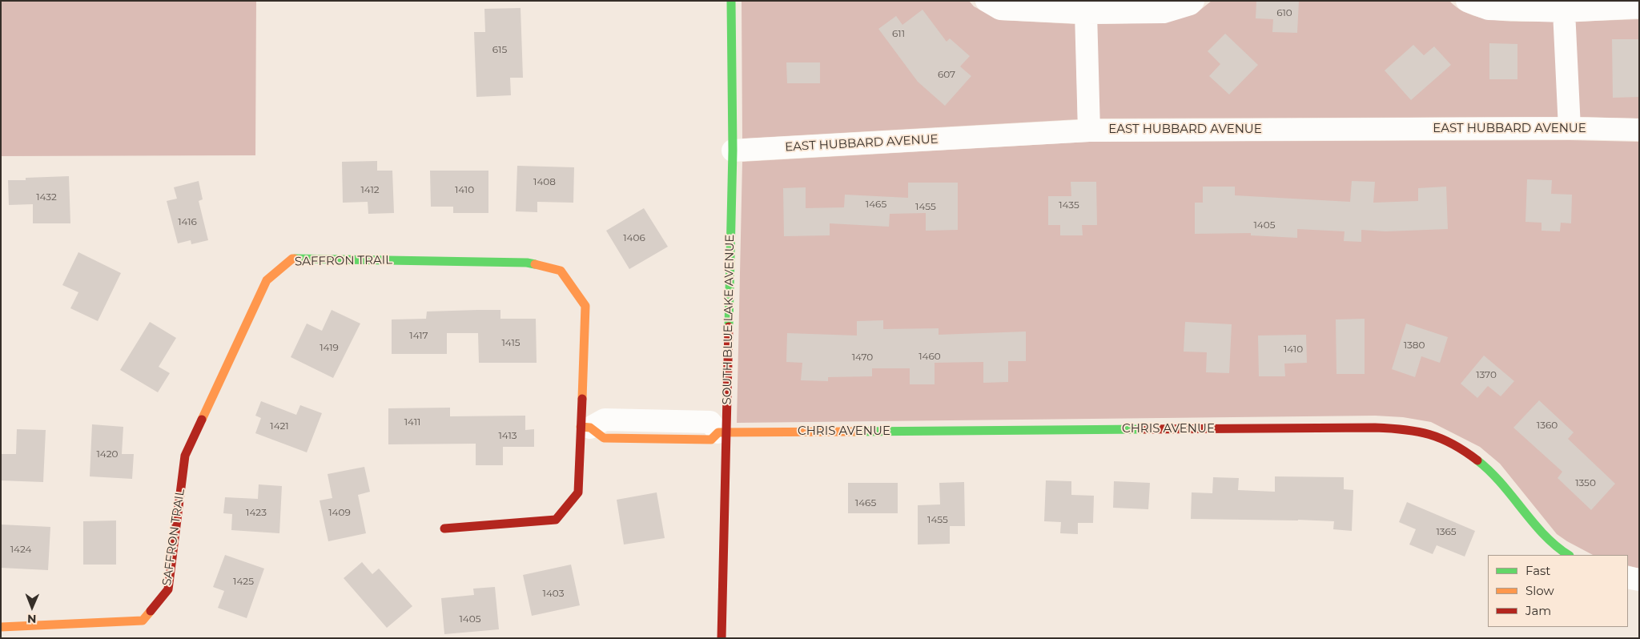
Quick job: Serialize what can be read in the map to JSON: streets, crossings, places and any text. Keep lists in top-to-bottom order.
{
  "streets": {
    "street": [
      "EAST HUBBARD AVENUE",
      "SAFFRON TRAIL",
      "SOUTH BLUE LAKE AVENUE",
      "CHRIS AVENUE"
    ]
  },
  "crossings": [
    ["EAST HUBBARD AVENUE", "SOUTH BLUE LAKE AVENUE"],
    ["SOUTH BLUE LAKE AVENUE", "CHRIS AVENUE"]
  ],
  "house_numbers": [
    "610",
    "611",
    "615",
    "607",
    "1408",
    "1412",
    "1410",
    "1432",
    "1465",
    "1435",
    "1455",
    "1416",
    "1405",
    "1406",
    "1417",
    "1415",
    "1380",
    "1419",
    "1410",
    "1460",
    "1470",
    "1370",
    "1411",
    "1360",
    "1421",
    "1413",
    "1420",
    "1350",
    "1465",
    "1423",
    "1409",
    "1455",
    "1365",
    "1424",
    "1425",
    "1403",
    "1405"
  ],
  "legend": ["Fast", "Slow", "Jam"],
  "north": "bottom"
}
